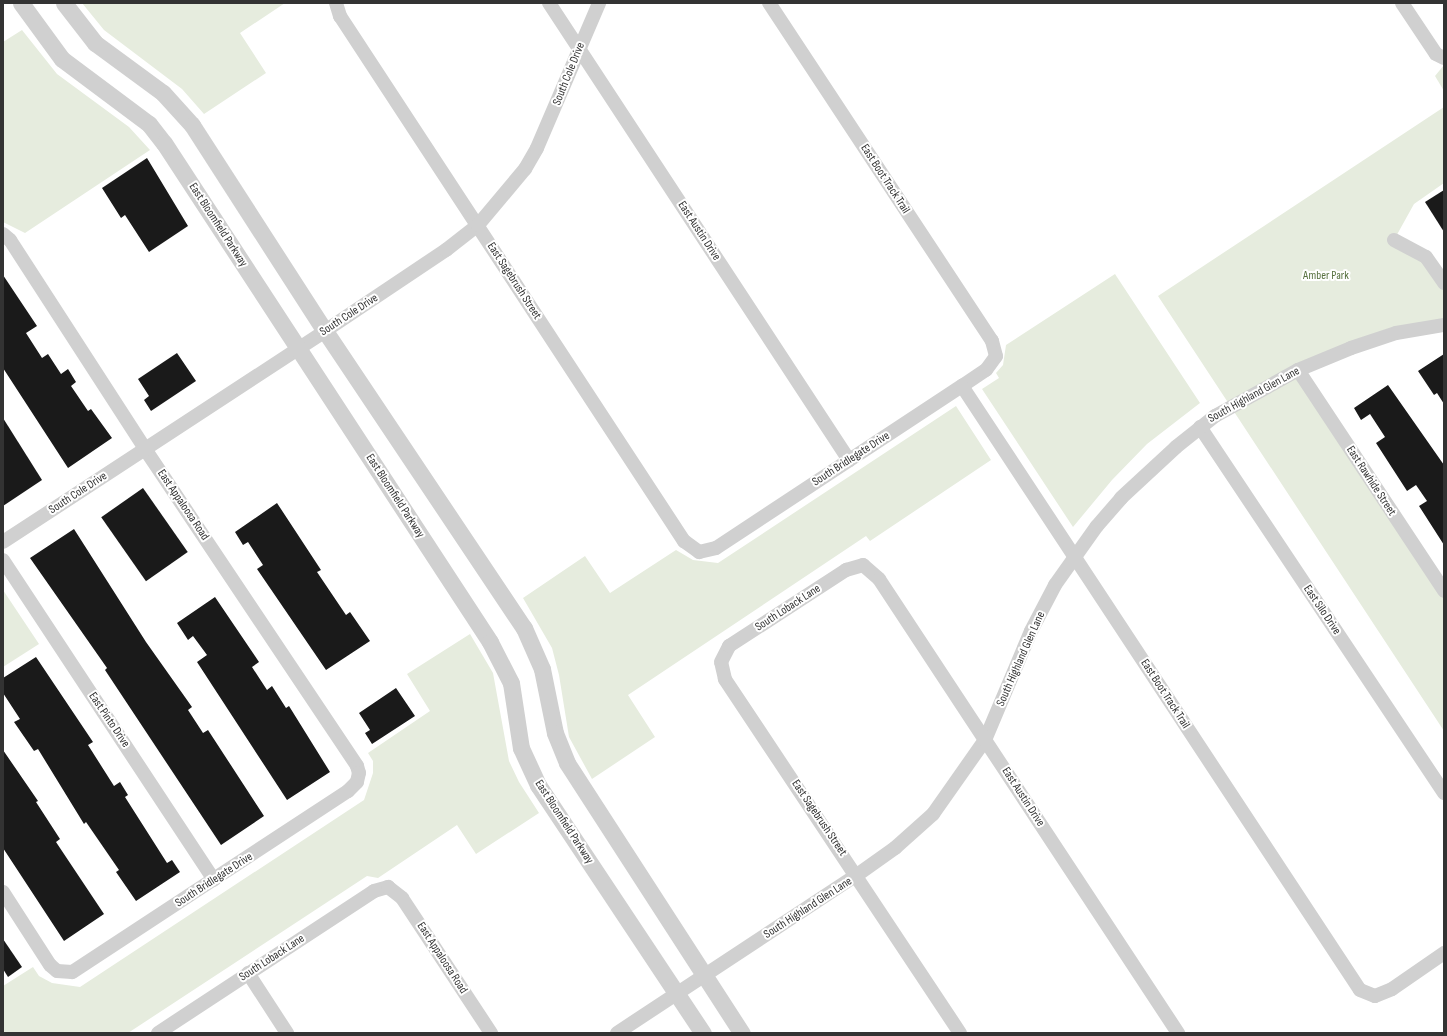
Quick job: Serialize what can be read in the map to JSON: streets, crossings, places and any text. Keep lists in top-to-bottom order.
{
  "streets": {
    "street": [
      "South Cole Drive",
      "East Boot Track Trail",
      "East Bloomfield Parkway",
      "East Austin Drive",
      "East Sagebrush Street",
      "South Highland Glen Lane",
      "South Bridlegate Drive",
      "East Rawhide Street",
      "East Appaloosa Road",
      "South Loback Lane",
      "East Silo Drive",
      "East Pinto Drive"
    ]
  },
  "crossings": [
    ["South Cole Drive", "East Bloomfield Parkway"],
    ["South Cole Drive", "East Austin Drive"],
    ["South Cole Drive", "East Sagebrush Street"],
    ["South Cole Drive", "East Appaloosa Road"],
    ["East Boot Track Trail", "South Highland Glen Lane"],
    ["East Boot Track Trail", "South Bridlegate Drive"],
    ["East Bloomfield Parkway", "South Highland Glen Lane"],
    ["East Austin Drive", "South Highland Glen Lane"],
    ["East Austin Drive", "South Bridlegate Drive"],
    ["East Austin Drive", "South Loback Lane"],
    ["East Sagebrush Street", "South Highland Glen Lane"],
    ["East Sagebrush Street", "South Bridlegate Drive"],
    ["East Sagebrush Street", "South Loback Lane"],
    ["South Highland Glen Lane", "East Rawhide Street"],
    ["South Highland Glen Lane", "East Silo Drive"],
    ["South Bridlegate Drive", "East Appaloosa Road"],
    ["South Bridlegate Drive", "East Pinto Drive"],
    ["East Appaloosa Road", "South Loback Lane"]
  ],
  "parks": ["Amber Park"]
}
